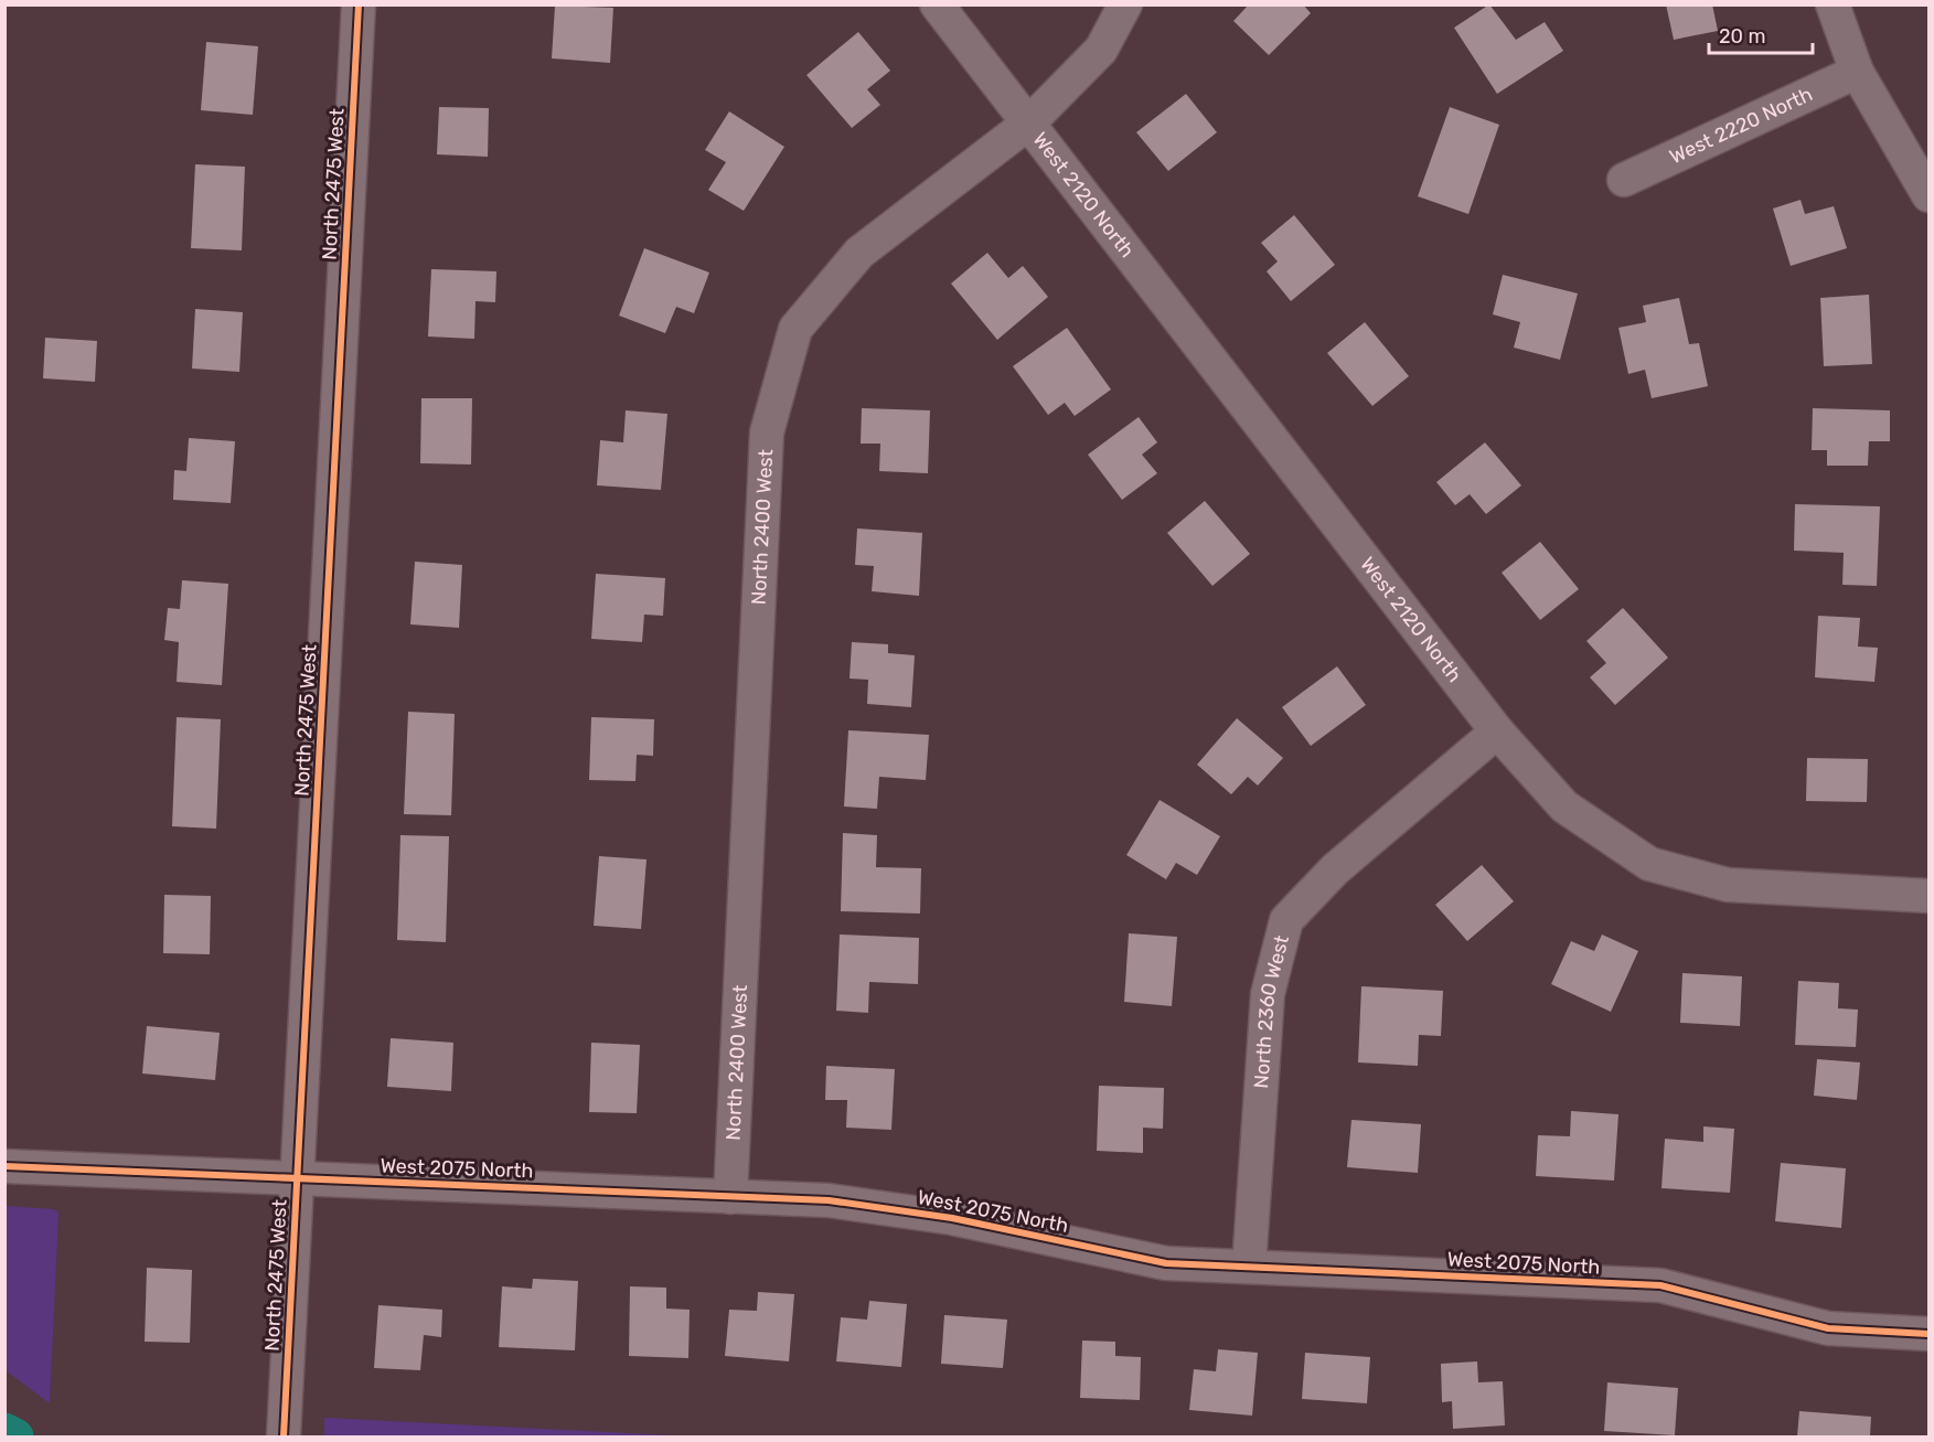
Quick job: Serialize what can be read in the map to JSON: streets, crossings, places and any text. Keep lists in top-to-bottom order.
{
  "streets": {
    "street": [
      "West 2220 North",
      "North 2475 West",
      "West 2120 North",
      "North 2400 West",
      "North 2360 West",
      "West 2075 North"
    ]
  },
  "crossings": [
    ["North 2475 West", "West 2075 North"],
    ["West 2120 North", "North 2400 West"],
    ["West 2120 North", "North 2360 West"],
    ["North 2400 West", "West 2075 North"],
    ["North 2360 West", "West 2075 North"]
  ],
  "scale_bar": "20 m"
}
